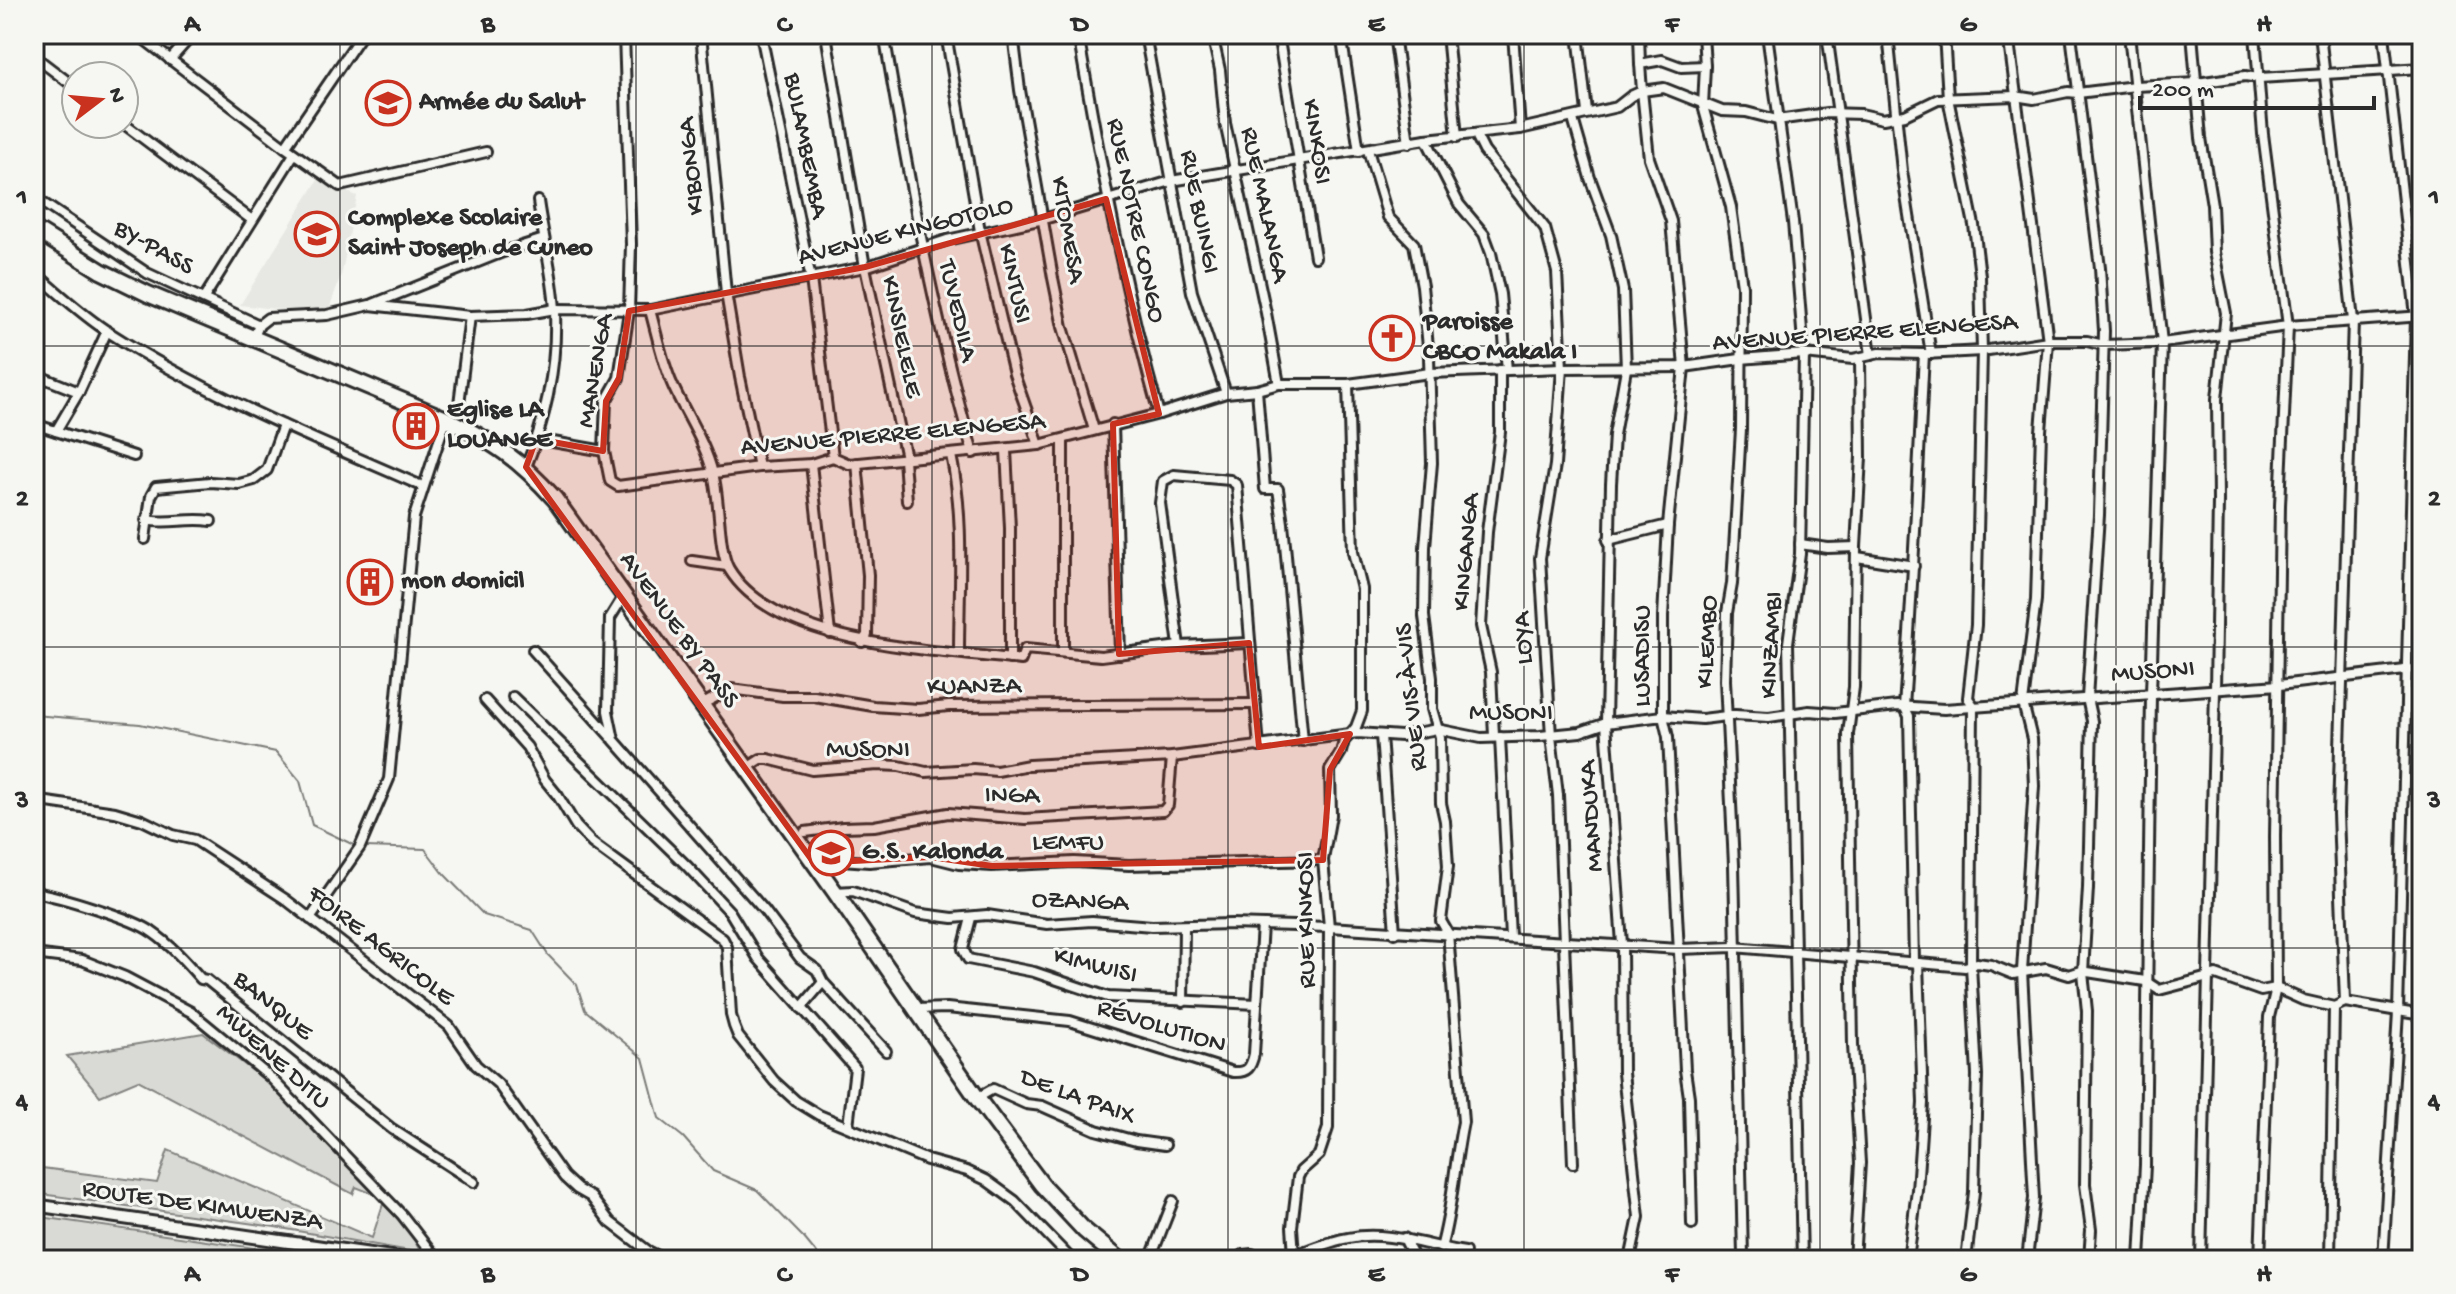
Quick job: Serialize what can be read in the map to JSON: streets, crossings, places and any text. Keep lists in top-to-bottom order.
{
  "streets": {
    "highway": ["AVENUE BY PASS"],
    "street": [
      "KINKOSI",
      "BULAMBEMBA",
      "KIBONGA",
      "RUE MALANGA",
      "RUE BUINGI",
      "RUE NOTRE CONGO",
      "KITOMESA",
      "AVENUE KINGOTOLO",
      "BY-PASS",
      "KINTUSI",
      "TUVEDILA",
      "AVENUE PIERRE ELENGESA",
      "KINSIELELE",
      "MANENGA",
      "KINGANGA",
      "LOYA",
      "KILEMBO",
      "KINZAMBI",
      "LUSADISU",
      "MUSONI",
      "KUANZA",
      "RUE VIS-À-VIS",
      "INGA",
      "MANDUKA",
      "LEMFU",
      "OZANGA",
      "RUE KINKOSI",
      "FOIRE AGRICOLE",
      "KIMWISI",
      "BANQUE",
      "RÉVOLUTION",
      "MWENE DITU",
      "DE LA PAIX",
      "ROUTE DE KIMWENZA"
    ]
  },
  "crossings": [
    ["KINKOSI", "AVENUE KINGOTOLO"],
    ["BULAMBEMBA", "AVENUE KINGOTOLO"],
    ["BULAMBEMBA", "AVENUE PIERRE ELENGESA"],
    ["KIBONGA", "AVENUE KINGOTOLO"],
    ["KIBONGA", "AVENUE PIERRE ELENGESA"],
    ["RUE MALANGA", "AVENUE KINGOTOLO"],
    ["RUE MALANGA", "AVENUE PIERRE ELENGESA"],
    ["RUE BUINGI", "AVENUE KINGOTOLO"],
    ["RUE BUINGI", "AVENUE PIERRE ELENGESA"],
    ["RUE NOTRE CONGO", "AVENUE KINGOTOLO"],
    ["RUE NOTRE CONGO", "AVENUE PIERRE ELENGESA"],
    ["KITOMESA", "AVENUE KINGOTOLO"],
    ["KITOMESA", "AVENUE PIERRE ELENGESA"],
    ["AVENUE KINGOTOLO", "BY-PASS"],
    ["AVENUE KINGOTOLO", "KINTUSI"],
    ["AVENUE KINGOTOLO", "TUVEDILA"],
    ["AVENUE KINGOTOLO", "KINSIELELE"],
    ["AVENUE KINGOTOLO", "MANENGA"],
    ["AVENUE KINGOTOLO", "KINGANGA"],
    ["AVENUE KINGOTOLO", "AVENUE BY PASS"],
    ["AVENUE KINGOTOLO", "LOYA"],
    ["AVENUE KINGOTOLO", "LUSADISU"],
    ["AVENUE KINGOTOLO", "RUE VIS-À-VIS"],
    ["BY-PASS", "AVENUE BY PASS"],
    ["KINTUSI", "AVENUE PIERRE ELENGESA"],
    ["TUVEDILA", "AVENUE PIERRE ELENGESA"],
    ["AVENUE PIERRE ELENGESA", "KINSIELELE"],
    ["AVENUE PIERRE ELENGESA", "MANENGA"],
    ["AVENUE PIERRE ELENGESA", "KINGANGA"],
    ["AVENUE PIERRE ELENGESA", "LOYA"],
    ["AVENUE PIERRE ELENGESA", "KILEMBO"],
    ["AVENUE PIERRE ELENGESA", "KINZAMBI"],
    ["AVENUE PIERRE ELENGESA", "LUSADISU"],
    ["AVENUE PIERRE ELENGESA", "RUE VIS-À-VIS"],
    ["AVENUE PIERRE ELENGESA", "MANDUKA"],
    ["AVENUE PIERRE ELENGESA", "RUE KINKOSI"],
    ["KINGANGA", "MUSONI"],
    ["KINGANGA", "OZANGA"],
    ["AVENUE BY PASS", "MUSONI"],
    ["AVENUE BY PASS", "KUANZA"],
    ["AVENUE BY PASS", "LEMFU"],
    ["AVENUE BY PASS", "OZANGA"],
    ["AVENUE BY PASS", "RÉVOLUTION"],
    ["AVENUE BY PASS", "DE LA PAIX"],
    ["LOYA", "MUSONI"],
    ["LOYA", "OZANGA"],
    ["KILEMBO", "MUSONI"],
    ["KILEMBO", "OZANGA"],
    ["KINZAMBI", "MUSONI"],
    ["KINZAMBI", "OZANGA"],
    ["LUSADISU", "MUSONI"],
    ["LUSADISU", "OZANGA"],
    ["MUSONI", "RUE VIS-À-VIS"],
    ["MUSONI", "INGA"],
    ["MUSONI", "MANDUKA"],
    ["MUSONI", "RUE KINKOSI"],
    ["RUE VIS-À-VIS", "OZANGA"],
    ["MANDUKA", "OZANGA"],
    ["LEMFU", "RUE KINKOSI"],
    ["OZANGA", "RUE KINKOSI"],
    ["OZANGA", "KIMWISI"],
    ["OZANGA", "RÉVOLUTION"],
    ["KIMWISI", "RÉVOLUTION"]
  ],
  "places": {
    "school or university": ["Armée du Salut", "Complexe Scolaire Saint Joseph de Cuneo", "G.S. Kalonda"],
    "church": ["Paroisse CBCO Makala I"],
    "building": ["Eglise LA LOUANGE", "mon domicil"]
  },
  "scale_bar": "200 m",
  "north": "right",
  "grid": {
    "columns": [
      "A",
      "B",
      "C",
      "D",
      "E",
      "F",
      "G",
      "H"
    ],
    "rows": [
      "1",
      "2",
      "3",
      "4"
    ]
  }
}
